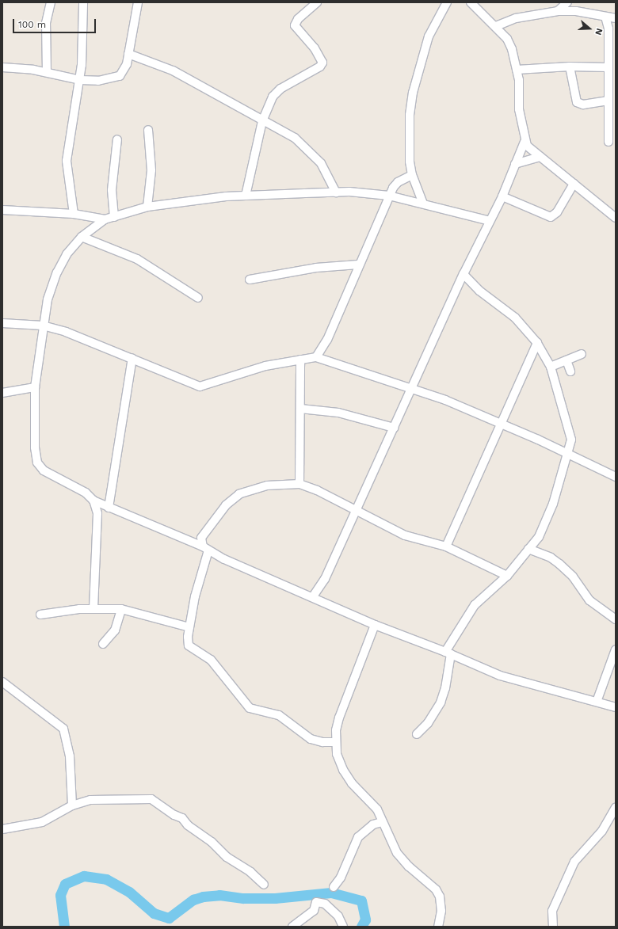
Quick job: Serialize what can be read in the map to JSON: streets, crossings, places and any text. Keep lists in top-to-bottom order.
{
  "scale_bar": "100 m",
  "north": "right"
}
